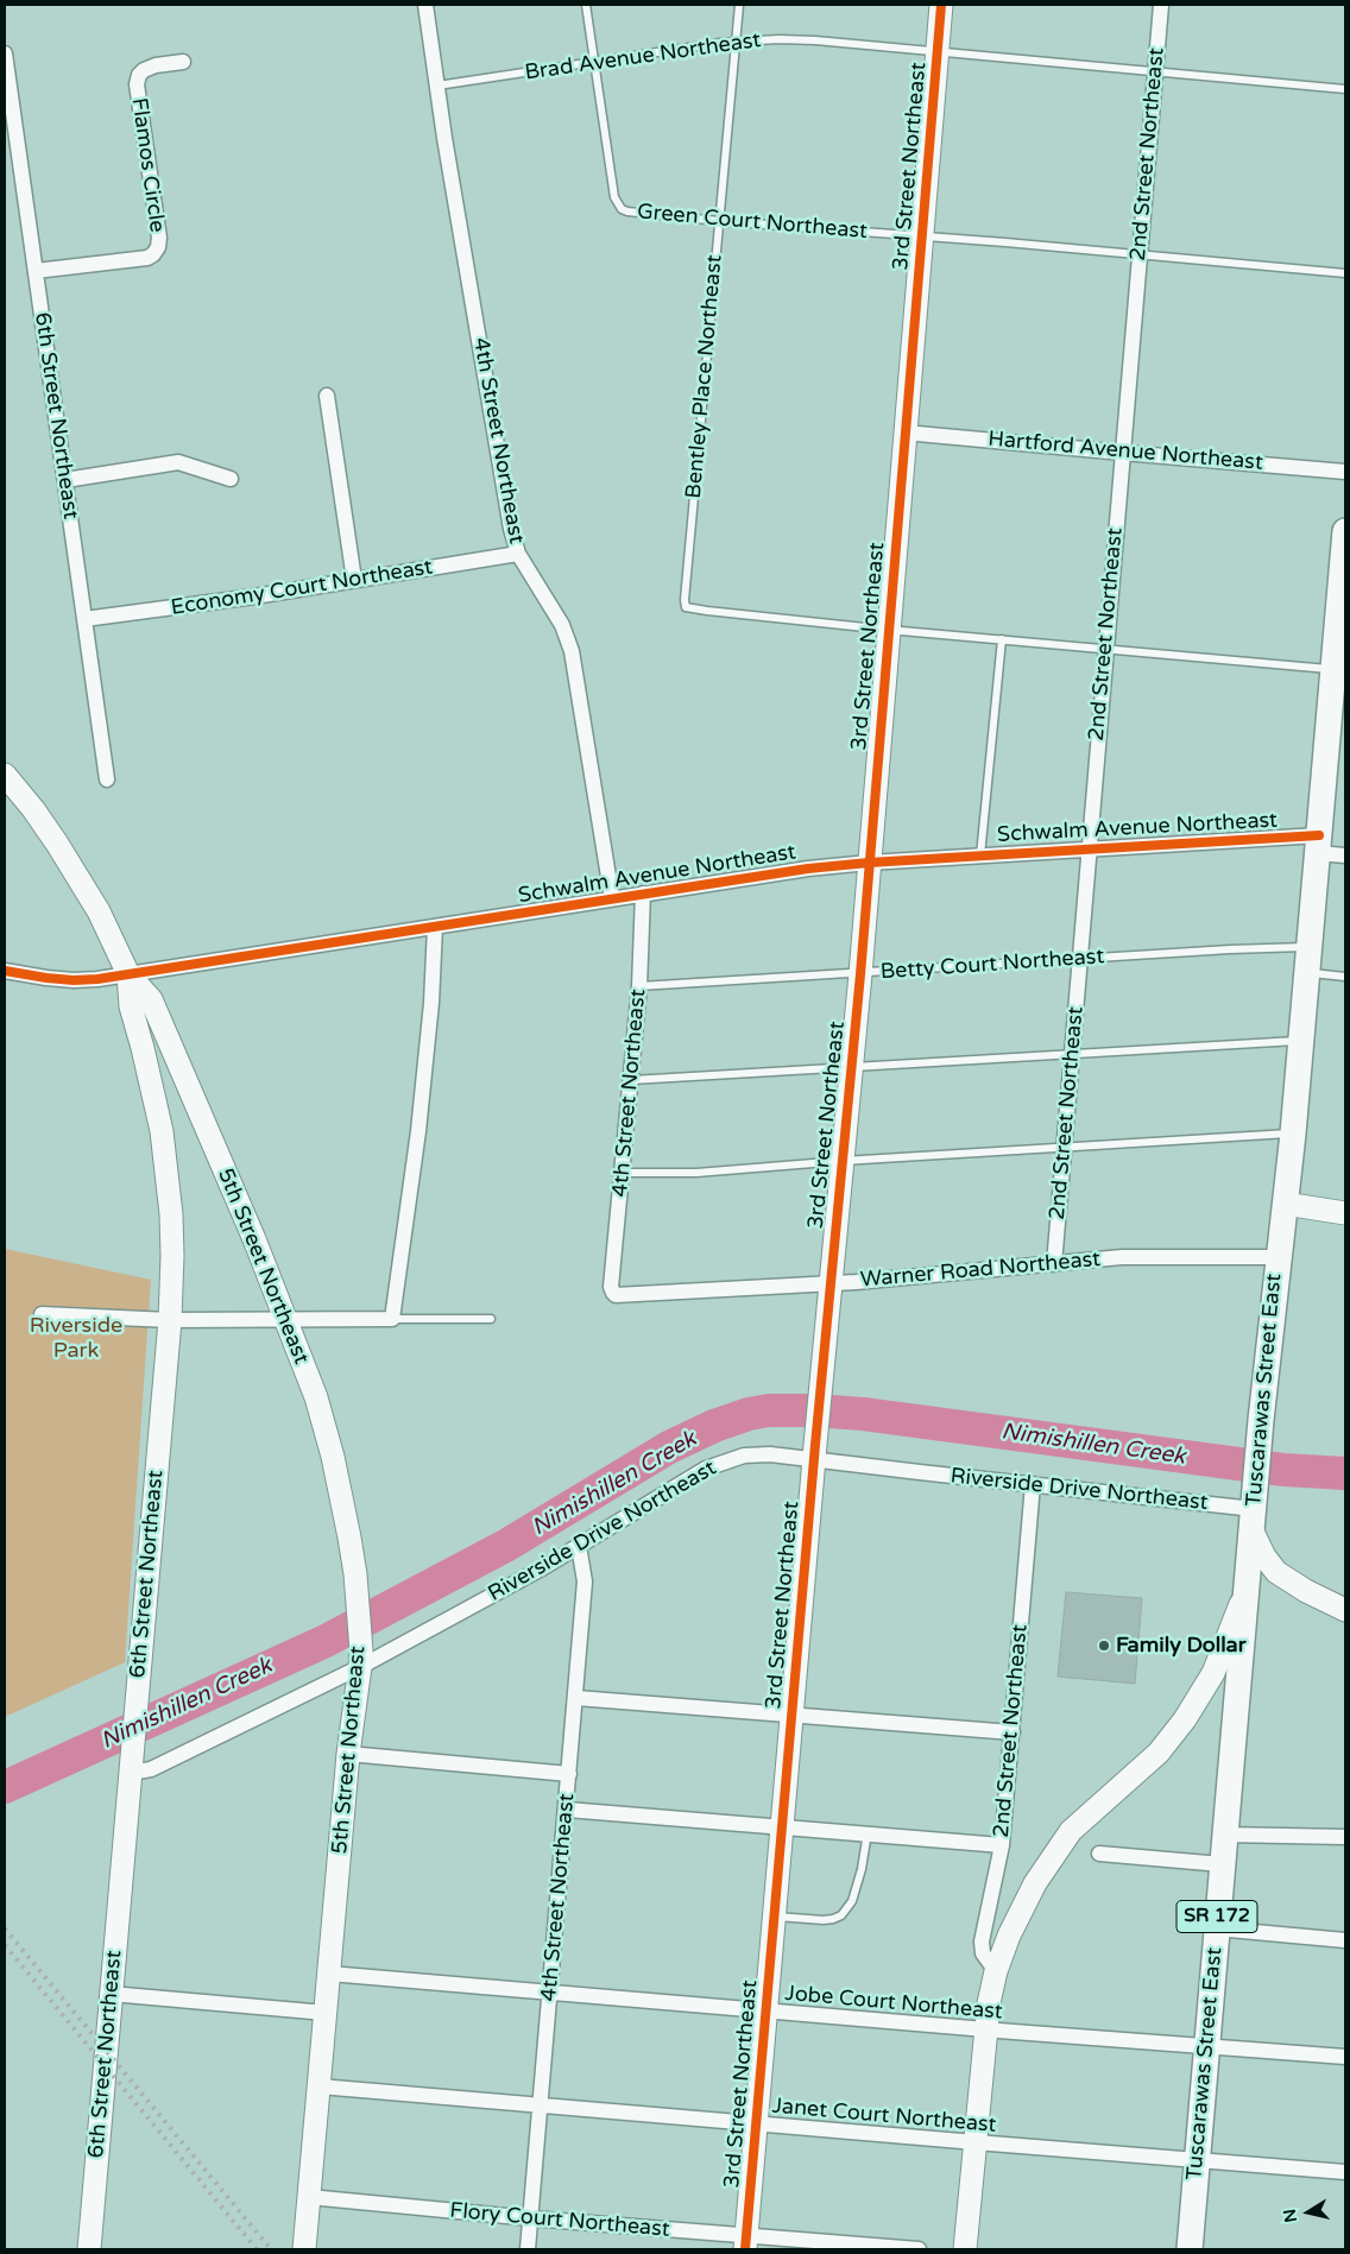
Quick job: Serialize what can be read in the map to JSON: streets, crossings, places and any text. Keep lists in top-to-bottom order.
{
  "streets": {
    "main road": ["Tuscarawas Street East", "SR 172"],
    "street": [
      "2nd Street Northeast",
      "Flamos Circle",
      "3rd Street Northeast",
      "6th Street Northeast",
      "4th Street Northeast",
      "Hartford Avenue Northeast",
      "Economy Court Northeast",
      "Schwalm Avenue Northeast",
      "5th Street Northeast",
      "Warner Road Northeast",
      "Riverside Drive Northeast",
      "Jobe Court Northeast",
      "Janet Court Northeast",
      "Flory Court Northeast"
    ],
    "lane": [
      "Brad Avenue Northeast",
      "Green Court Northeast",
      "Bentley Place Northeast",
      "Betty Court Northeast"
    ]
  },
  "crossings": [
    ["Brad Avenue Northeast", "2nd Street Northeast"],
    ["Brad Avenue Northeast", "3rd Street Northeast"],
    ["Brad Avenue Northeast", "Green Court Northeast"],
    ["Brad Avenue Northeast", "Bentley Place Northeast"],
    ["Brad Avenue Northeast", "4th Street Northeast"],
    ["2nd Street Northeast", "Green Court Northeast"],
    ["2nd Street Northeast", "Hartford Avenue Northeast"],
    ["2nd Street Northeast", "Schwalm Avenue Northeast"],
    ["2nd Street Northeast", "Betty Court Northeast"],
    ["2nd Street Northeast", "Warner Road Northeast"],
    ["2nd Street Northeast", "Riverside Drive Northeast"],
    ["Flamos Circle", "6th Street Northeast"],
    ["3rd Street Northeast", "Green Court Northeast"],
    ["3rd Street Northeast", "Bentley Place Northeast"],
    ["3rd Street Northeast", "Hartford Avenue Northeast"],
    ["3rd Street Northeast", "Schwalm Avenue Northeast"],
    ["3rd Street Northeast", "Betty Court Northeast"],
    ["3rd Street Northeast", "Warner Road Northeast"],
    ["3rd Street Northeast", "Riverside Drive Northeast"],
    ["3rd Street Northeast", "Jobe Court Northeast"],
    ["3rd Street Northeast", "Janet Court Northeast"],
    ["3rd Street Northeast", "Flory Court Northeast"],
    ["Green Court Northeast", "Bentley Place Northeast"],
    ["6th Street Northeast", "Economy Court Northeast"],
    ["6th Street Northeast", "Schwalm Avenue Northeast"],
    ["6th Street Northeast", "5th Street Northeast"],
    ["6th Street Northeast", "Riverside Drive Northeast"],
    ["4th Street Northeast", "Economy Court Northeast"],
    ["4th Street Northeast", "Schwalm Avenue Northeast"],
    ["4th Street Northeast", "Betty Court Northeast"],
    ["4th Street Northeast", "Warner Road Northeast"],
    ["4th Street Northeast", "Riverside Drive Northeast"],
    ["4th Street Northeast", "Jobe Court Northeast"],
    ["4th Street Northeast", "Janet Court Northeast"],
    ["4th Street Northeast", "Flory Court Northeast"],
    ["Schwalm Avenue Northeast", "5th Street Northeast"],
    ["Schwalm Avenue Northeast", "Tuscarawas Street East"],
    ["Betty Court Northeast", "Tuscarawas Street East"],
    ["5th Street Northeast", "Riverside Drive Northeast"],
    ["5th Street Northeast", "Jobe Court Northeast"],
    ["5th Street Northeast", "Janet Court Northeast"],
    ["5th Street Northeast", "Flory Court Northeast"],
    ["Warner Road Northeast", "Tuscarawas Street East"],
    ["Tuscarawas Street East", "Riverside Drive Northeast"],
    ["Tuscarawas Street East", "Jobe Court Northeast"],
    ["Tuscarawas Street East", "Janet Court Northeast"]
  ],
  "water": ["Nimishillen Creek"],
  "parks": ["Riverside Park"],
  "places": ["Family Dollar"],
  "north": "left"
}
